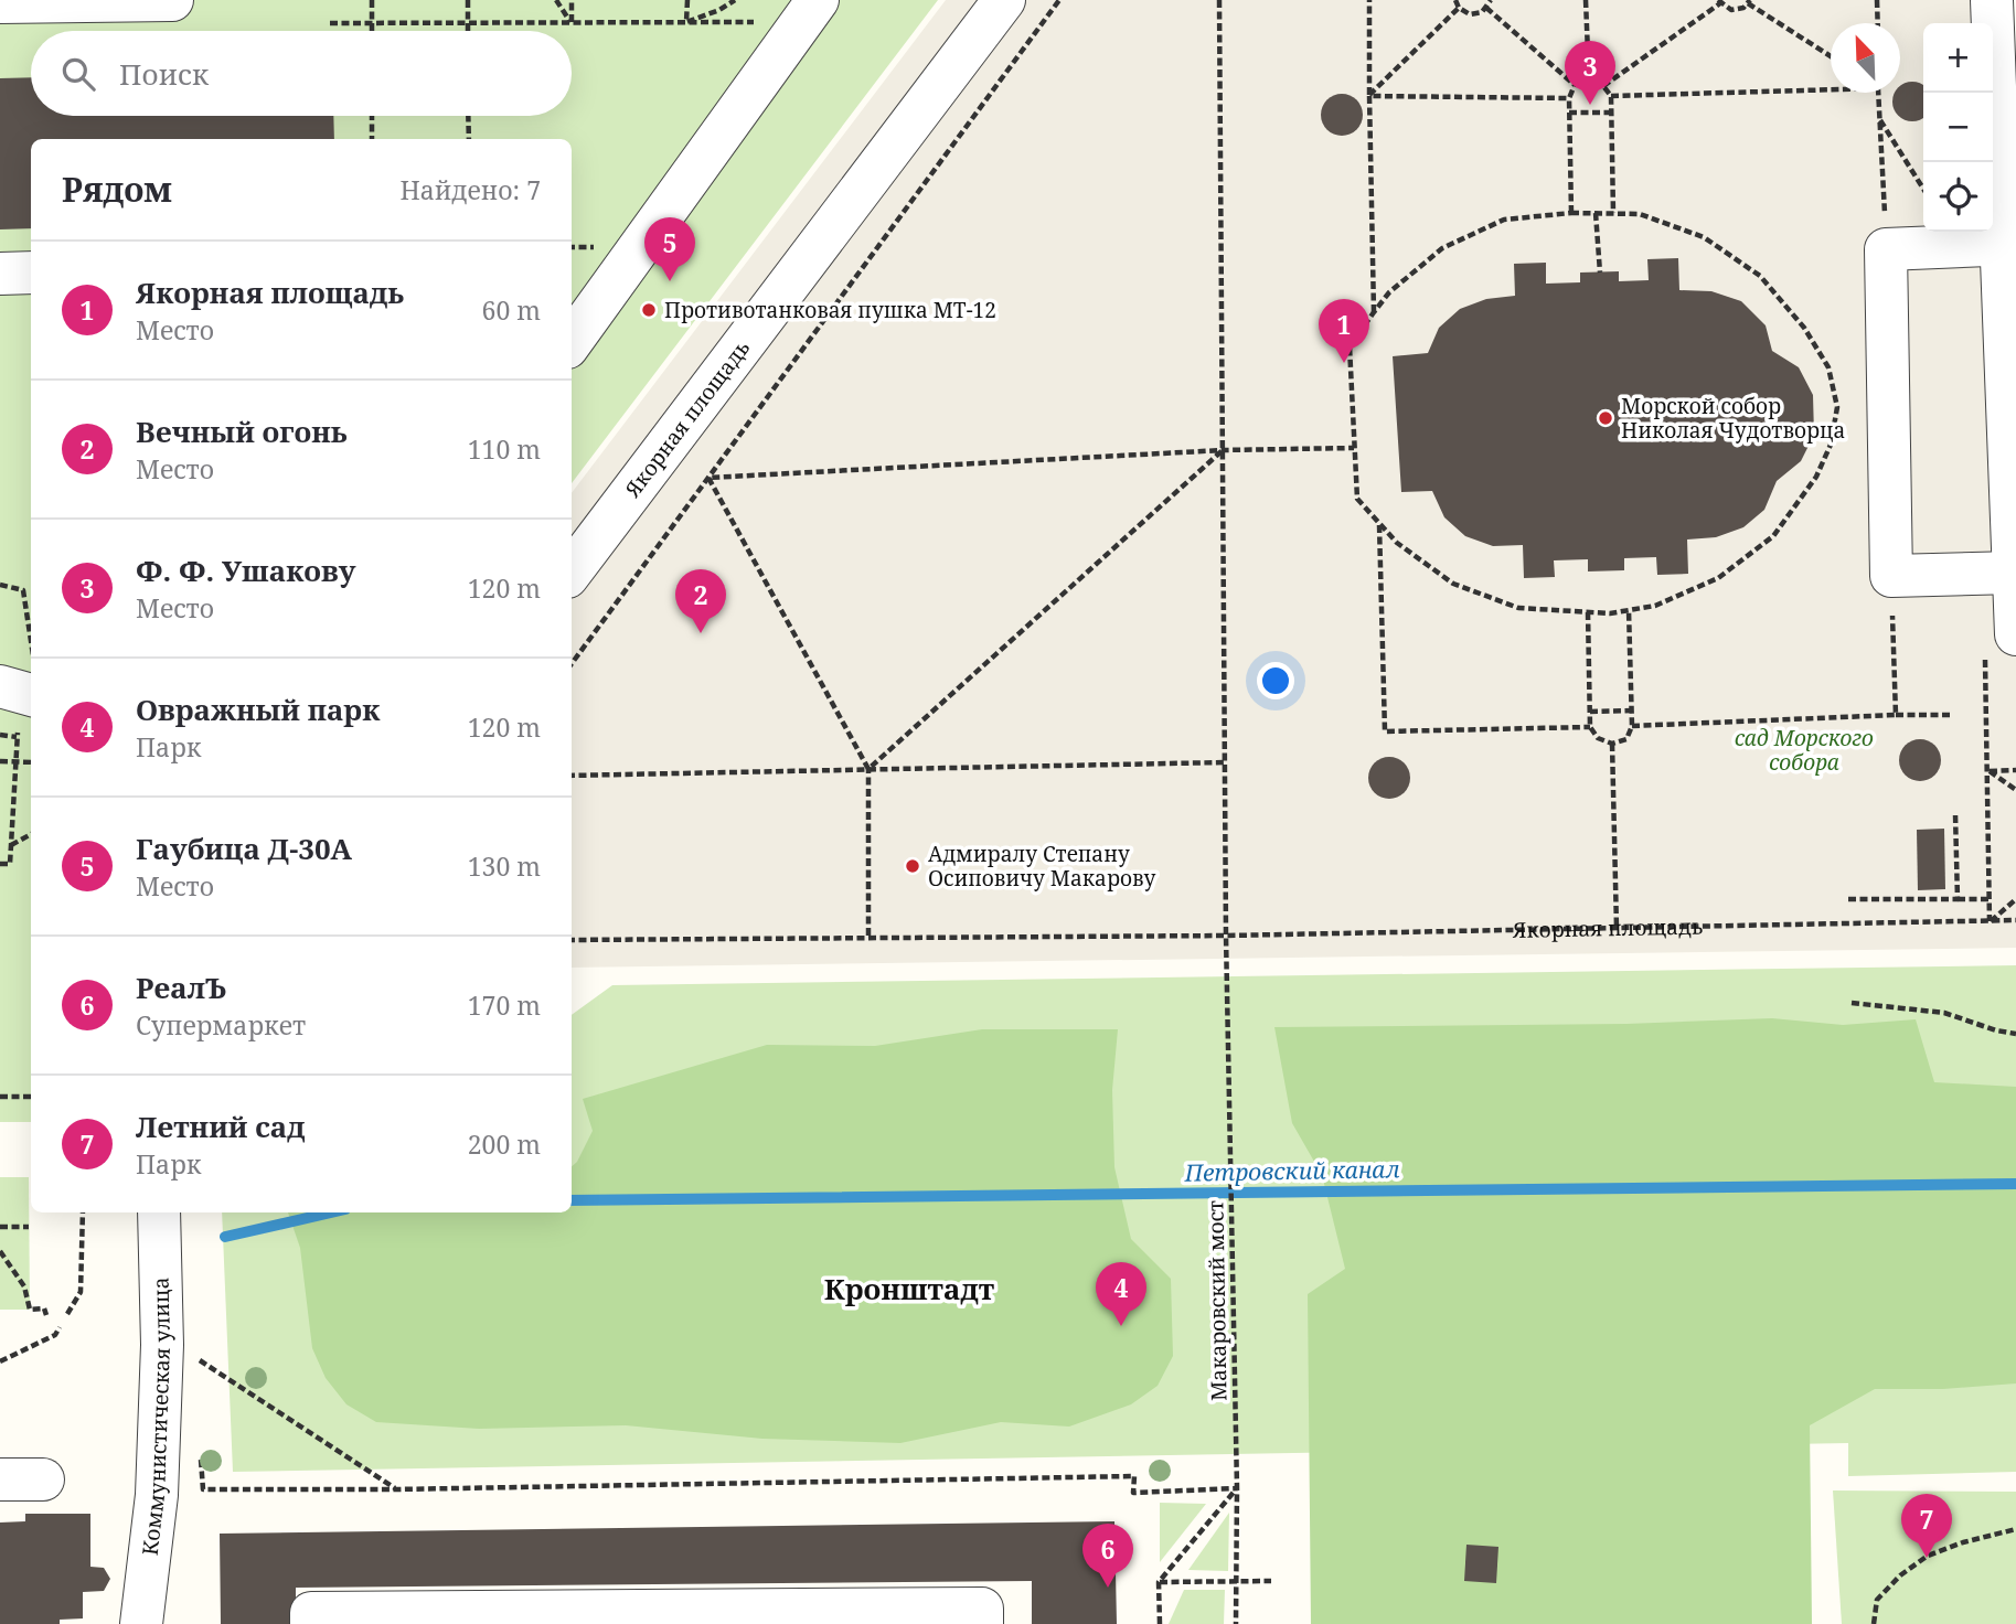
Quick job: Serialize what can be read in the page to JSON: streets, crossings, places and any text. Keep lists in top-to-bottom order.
{
  "streets": {
    "street": ["Якорная площадь", "Коммунистическая улица"],
    "path": ["Макаровский мост"]
  },
  "crossings": [
    ["Якорная площадь", "Макаровский мост"]
  ],
  "districts": ["Кронштадт"],
  "water": ["Петровский канал"],
  "parks": ["сад Морского собора"],
  "places": ["Противотанковая пушка МТ-12", "Морской собор Николая Чудотворца", "Адмиралу Степану Осиповичу Макарову"],
  "north": "top left",
  "page": {
    "map_buttons": ["+", "−"],
    "search": "Поиск",
    "pins": [
      "3",
      "5",
      "1",
      "2",
      "4",
      "7",
      "6"
    ],
    "heading": ["Рядом", "Найдено: 7"],
    "list": [
      {
        "mark": "1",
        "name": "Якорная площадь",
        "note": "Место",
        "value": "60 m"
      },
      {
        "mark": "2",
        "name": "Вечный огонь",
        "note": "Место",
        "value": "110 m"
      },
      {
        "mark": "3",
        "name": "Ф. Ф. Ушакову",
        "note": "Место",
        "value": "120 m"
      },
      {
        "mark": "4",
        "name": "Овражный парк",
        "note": "Парк",
        "value": "120 m"
      },
      {
        "mark": "5",
        "name": "Гаубица Д-30А",
        "note": "Место",
        "value": "130 m"
      },
      {
        "mark": "6",
        "name": "РеалЪ",
        "note": "Супермаркет",
        "value": "170 m"
      },
      {
        "mark": "7",
        "name": "Летний сад",
        "note": "Парк",
        "value": "200 m"
      }
    ]
  }
}
